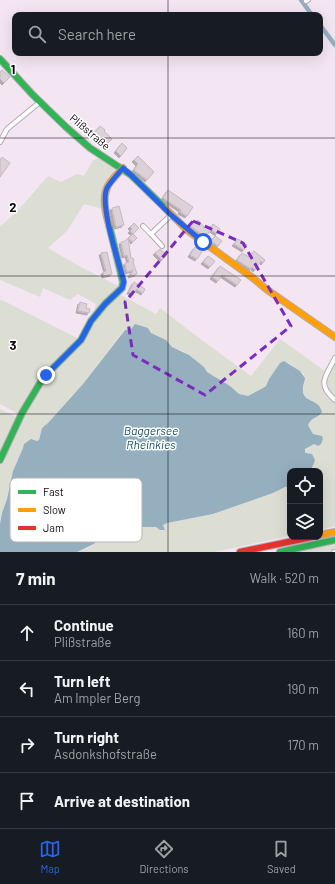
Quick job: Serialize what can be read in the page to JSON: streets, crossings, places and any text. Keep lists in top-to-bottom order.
{
  "streets": {
    "main road": ["Plißstraße"]
  },
  "water": ["Baggersee Rheinkies"],
  "legend": ["Fast", "Slow", "Jam"],
  "page": {
    "search": "Search here",
    "heading": ["7 min", "Walk · 520 m"],
    "list": [
      ["Continue", "Plißstraße", "160 m"],
      ["Turn left", "Am Impler Berg", "190 m"],
      ["Turn right", "Asdonkshofstraße", "170 m"],
      "Arrive at destination"
    ],
    "nav": ["Map", "Directions", "Saved"]
  },
  "grid": {
    "rows": ["1", "2", "3"]
  }
}
